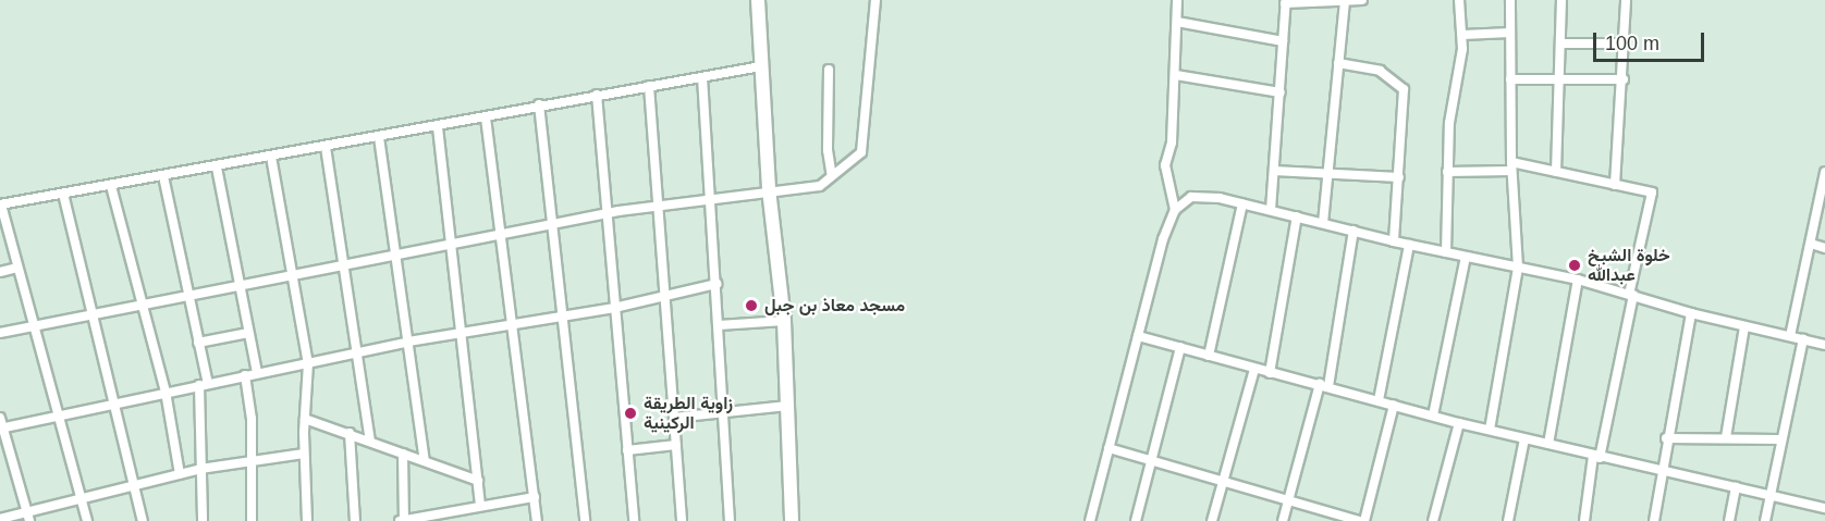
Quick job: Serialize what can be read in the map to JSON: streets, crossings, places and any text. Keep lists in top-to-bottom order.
{
  "places": ["خلوة الشيخ عبدالله", "مسجد معاذ بن جبل", "زاوية الطريقة الركينية"],
  "scale_bar": "100 m"
}
